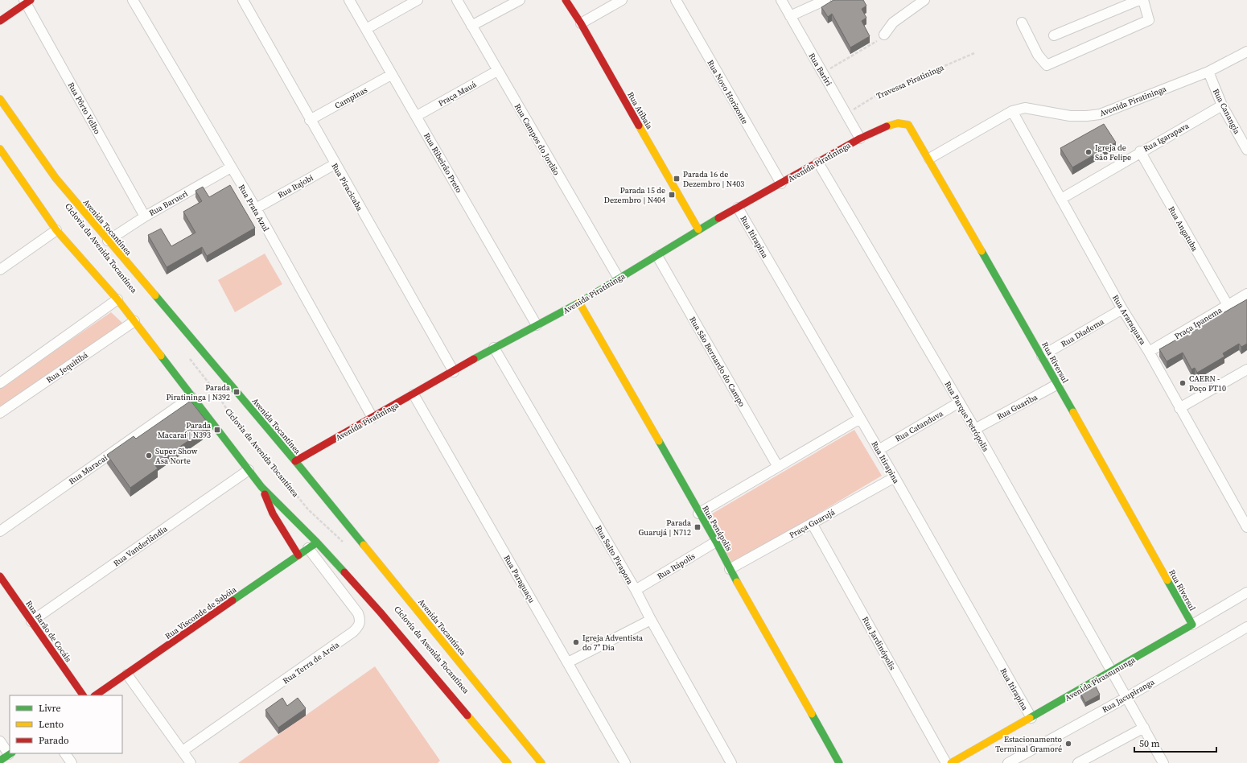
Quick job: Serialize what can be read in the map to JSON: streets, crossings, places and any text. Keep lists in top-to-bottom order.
{
  "streets": {
    "street": [
      "Rua Bariri",
      "Rua Novo Horizonte",
      "Praça Mauá",
      "Campinas",
      "Avenida Piratininga",
      "Rua Pôrto Velho",
      "Rua Atibaia",
      "Rua Canangia",
      "Rua Igarapava",
      "Rua Campos do Jordão",
      "Rua Ribeirão Preto",
      "Rua Itajobi",
      "Rua Piracicaba",
      "Rua Barueri",
      "Rua Prata Azul",
      "Avenida Tocantínea",
      "Rua Angatuba",
      "Rua Itirapina",
      "Rua Araraquara",
      "Praça Ipanema",
      "Rua Diadema",
      "Rua São Bernardo do Campo",
      "Rua Riversul",
      "Rua Jequitibá",
      "Rua Guariba",
      "Rua Parque Petrópolis",
      "Rua Catanduva",
      "Rua Maracai",
      "Praça Guarujá",
      "Rua Penápolis",
      "Rua Vanderlândia",
      "Rua Salto Pirapora",
      "Rua Itápolis",
      "Rua Paraguaçu",
      "Rua Visconde de Sabóia",
      "Rua Barão de Cocáis",
      "Rua Jardinópolis",
      "Rua Terra de Areia",
      "Avenida Pirassununga",
      "Rua Jacupiranga"
    ],
    "path": ["Travessa Piratininga", "Ciclovia da Avenida Tocantínea"]
  },
  "crossings": [
    ["Rua Bariri", "Travessa Piratininga"],
    ["Rua Bariri", "Avenida Piratininga"],
    ["Rua Novo Horizonte", "Avenida Piratininga"],
    ["Praça Mauá", "Rua Campos do Jordão"],
    ["Praça Mauá", "Rua Ribeirão Preto"],
    ["Campinas", "Rua Ribeirão Preto"],
    ["Campinas", "Rua Piracicaba"],
    ["Avenida Piratininga", "Rua Atibaia"],
    ["Avenida Piratininga", "Rua Canangia"],
    ["Avenida Piratininga", "Rua Campos do Jordão"],
    ["Avenida Piratininga", "Rua Ribeirão Preto"],
    ["Avenida Piratininga", "Rua Piracicaba"],
    ["Avenida Piratininga", "Rua Prata Azul"],
    ["Avenida Piratininga", "Avenida Tocantínea"],
    ["Avenida Piratininga", "Rua Itirapina"],
    ["Avenida Piratininga", "Rua Araraquara"],
    ["Avenida Piratininga", "Rua São Bernardo do Campo"],
    ["Avenida Piratininga", "Rua Riversul"],
    ["Avenida Piratininga", "Rua Parque Petrópolis"],
    ["Avenida Piratininga", "Rua Penápolis"],
    ["Avenida Piratininga", "Rua Salto Pirapora"],
    ["Avenida Piratininga", "Rua Paraguaçu"],
    ["Rua Pôrto Velho", "Rua Barueri"],
    ["Rua Canangia", "Rua Igarapava"],
    ["Rua Igarapava", "Rua Angatuba"],
    ["Rua Igarapava", "Rua Araraquara"],
    ["Rua Itajobi", "Rua Piracicaba"],
    ["Rua Itajobi", "Rua Prata Azul"],
    ["Rua Barueri", "Rua Prata Azul"],
    ["Rua Barueri", "Avenida Tocantínea"],
    ["Rua Angatuba", "Praça Ipanema"],
    ["Rua Itirapina", "Rua Catanduva"],
    ["Rua Itirapina", "Praça Guarujá"],
    ["Rua Itirapina", "Avenida Pirassununga"],
    ["Rua Araraquara", "Praça Ipanema"],
    ["Rua Araraquara", "Rua Diadema"],
    ["Rua Diadema", "Rua Riversul"],
    ["Rua Riversul", "Rua Guariba"],
    ["Rua Riversul", "Avenida Pirassununga"],
    ["Rua Guariba", "Rua Parque Petrópolis"],
    ["Rua Parque Petrópolis", "Rua Catanduva"],
    ["Rua Parque Petrópolis", "Avenida Pirassununga"],
    ["Rua Parque Petrópolis", "Rua Jacupiranga"],
    ["Praça Guarujá", "Rua Penápolis"],
    ["Praça Guarujá", "Rua Jardinópolis"],
    ["Rua Penápolis", "Rua Itápolis"],
    ["Rua Vanderlândia", "Rua Barão de Cocáis"],
    ["Rua Salto Pirapora", "Rua Itápolis"],
    ["Rua Visconde de Sabóia", "Rua Terra de Areia"]
  ],
  "places": {
    "other": [
      "Igreja de São Felipe",
      "CAERN - Poço PT10",
      "Super Show Asa Norte",
      "Igreja Adventista do 7º Dia",
      "Estacionamento Terminal Gramoré"
    ],
    "transit": [
      "Parada 16 de Dezembro | N403",
      "Parada 15 de Dezembro | N404",
      "Parada Piratininga | N392",
      "Parada Macaraí | N393",
      "Parada Guarujá | N712"
    ]
  },
  "legend": ["Livre", "Lento", "Parado"],
  "scale_bar": "50 m"
}
